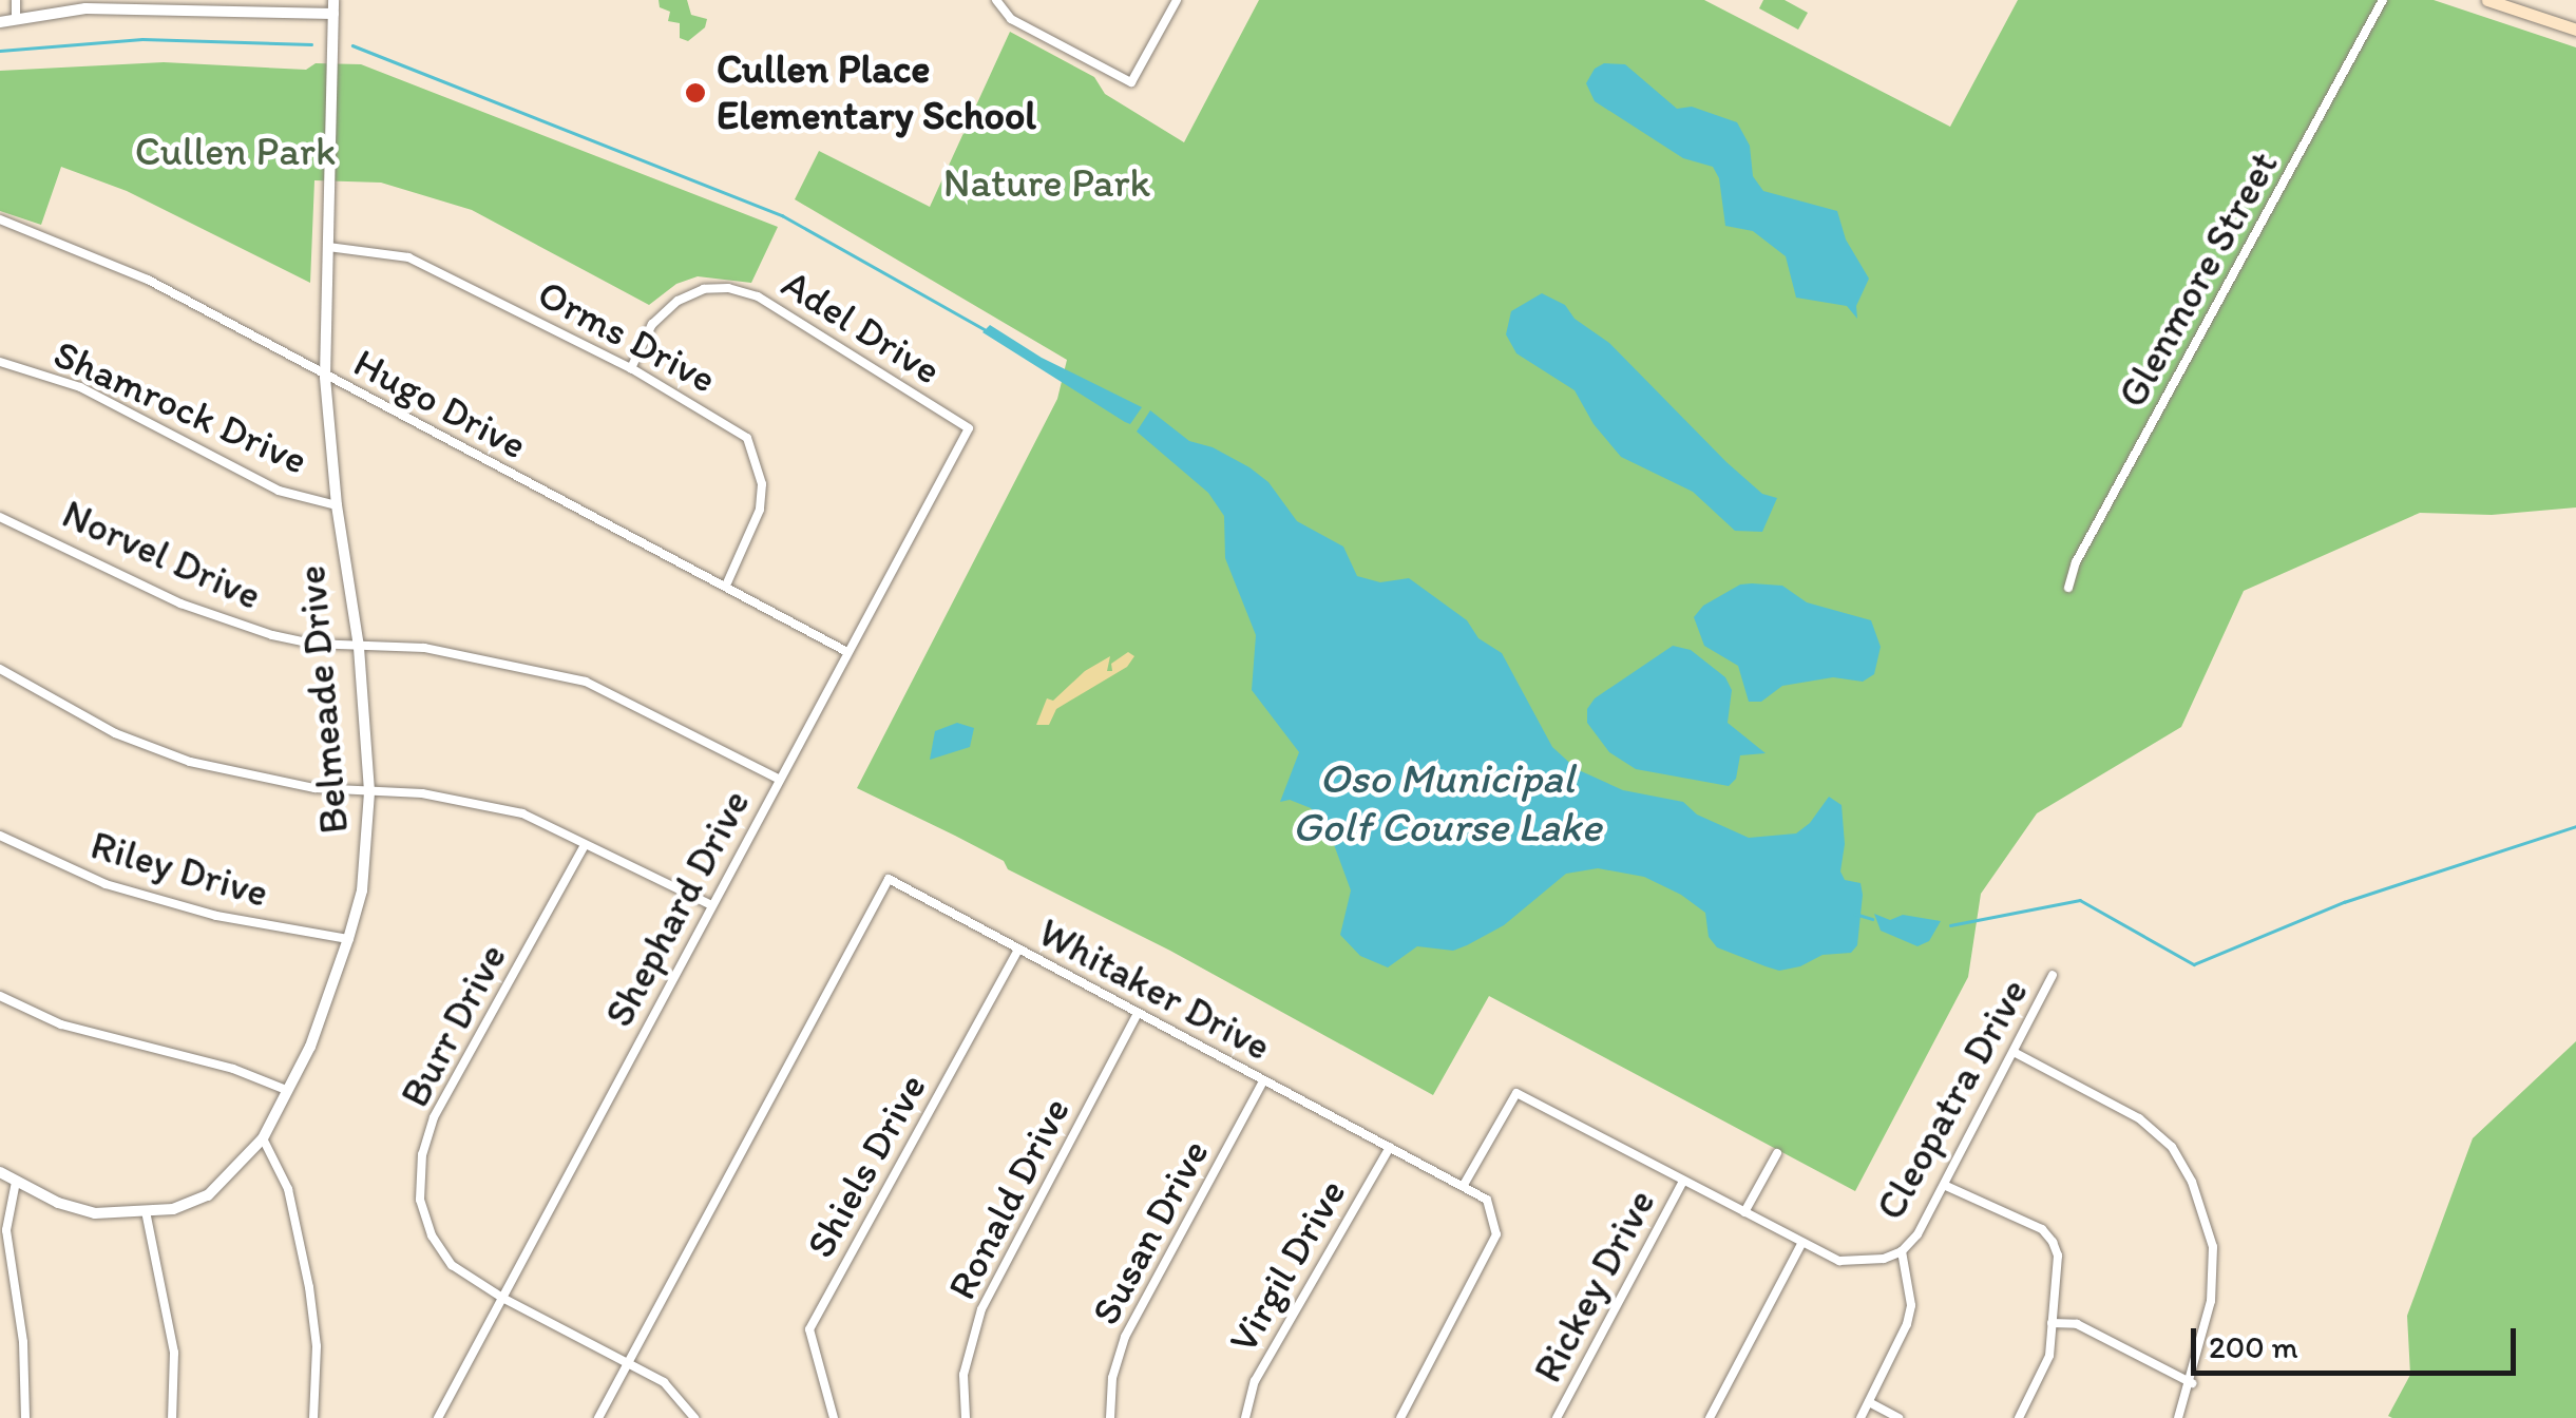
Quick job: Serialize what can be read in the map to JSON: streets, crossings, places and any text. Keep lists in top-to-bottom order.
{
  "streets": {
    "street": [
      "Glenmore Street",
      "Adel Drive",
      "Orms Drive",
      "Hugo Drive",
      "Shamrock Drive",
      "Norvel Drive",
      "Belmeade Drive",
      "Riley Drive",
      "Shephard Drive",
      "Whitaker Drive",
      "Burr Drive",
      "Cleopatra Drive",
      "Shiels Drive",
      "Ronald Drive",
      "Susan Drive",
      "Virgil Drive",
      "Rickey Drive"
    ]
  },
  "crossings": [
    ["Adel Drive", "Orms Drive"],
    ["Adel Drive", "Shephard Drive"],
    ["Orms Drive", "Hugo Drive"],
    ["Orms Drive", "Belmeade Drive"],
    ["Hugo Drive", "Belmeade Drive"],
    ["Hugo Drive", "Shephard Drive"],
    ["Shamrock Drive", "Belmeade Drive"],
    ["Norvel Drive", "Belmeade Drive"],
    ["Norvel Drive", "Shephard Drive"],
    ["Belmeade Drive", "Riley Drive"],
    ["Shephard Drive", "Burr Drive"],
    ["Whitaker Drive", "Burr Drive"],
    ["Whitaker Drive", "Shiels Drive"],
    ["Whitaker Drive", "Ronald Drive"],
    ["Whitaker Drive", "Susan Drive"],
    ["Whitaker Drive", "Virgil Drive"]
  ],
  "water": ["Oso Municipal Golf Course Lake"],
  "parks": ["Cullen Park", "Nature Park"],
  "places": ["Cullen Place Elementary School"],
  "scale_bar": "200 m"
}
